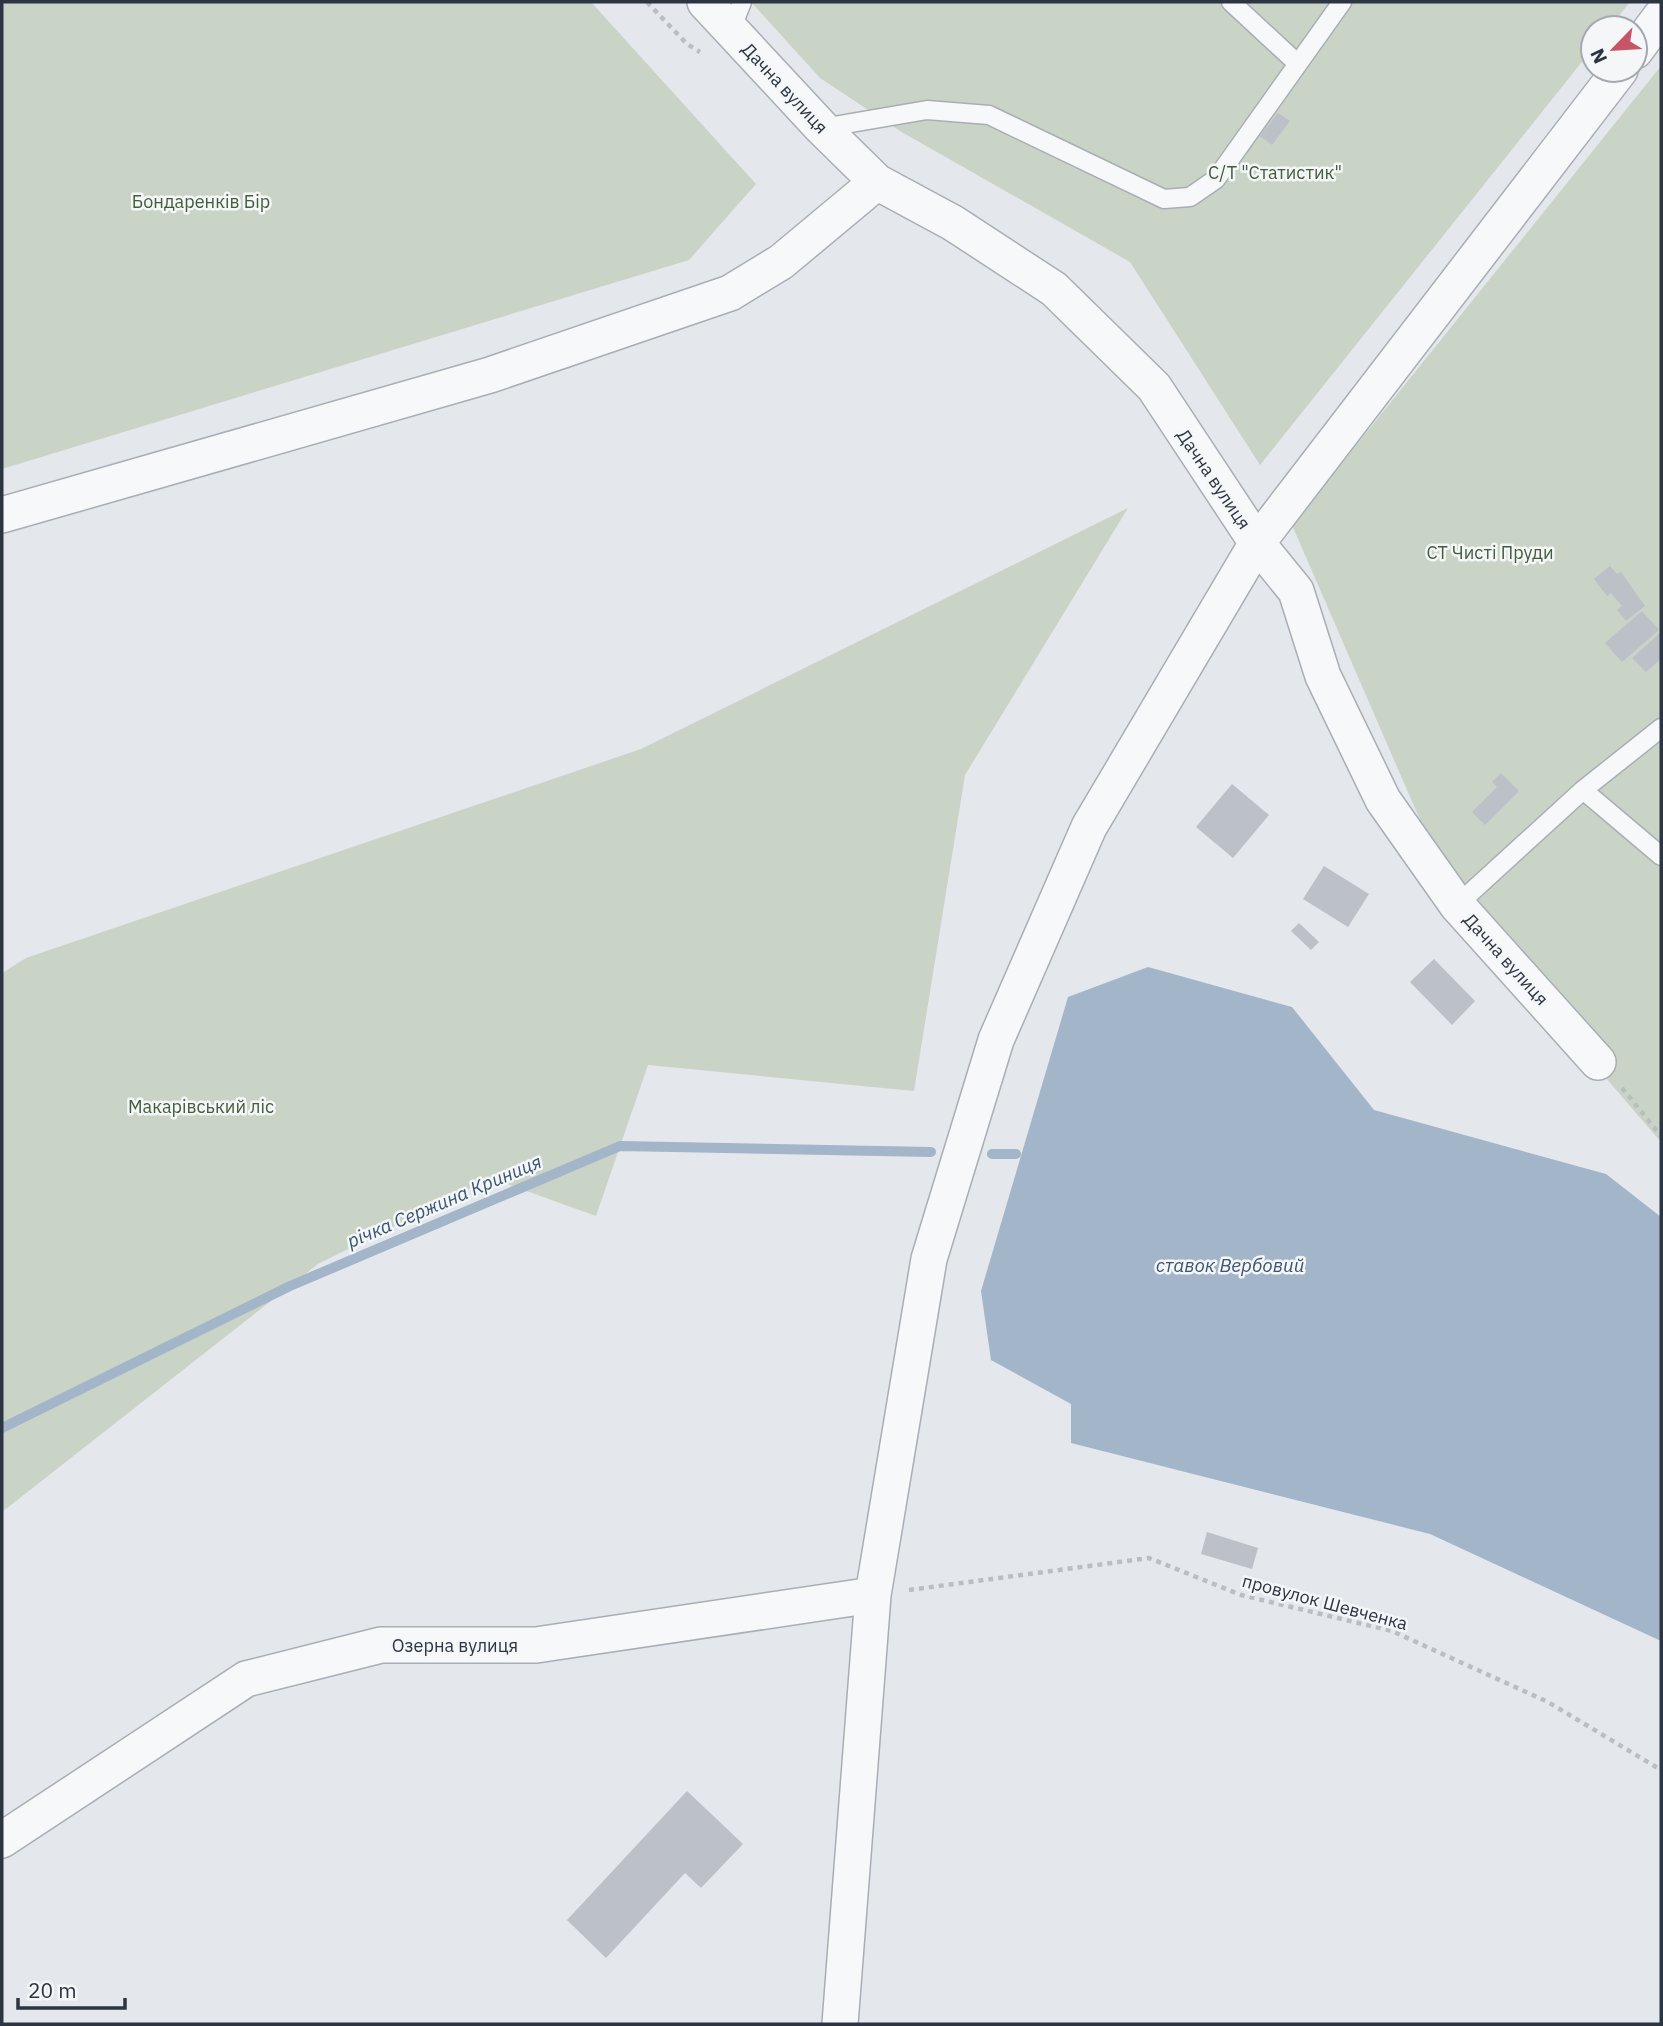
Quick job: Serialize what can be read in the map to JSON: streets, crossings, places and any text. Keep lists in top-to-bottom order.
{
  "streets": {
    "street": ["Дачна вулиця", "Озерна вулиця"],
    "path": ["провулок Шевченка"]
  },
  "crossings": [
    ["провулок Шевченка", "Озерна вулиця"]
  ],
  "water": ["річка Сержина Криниця", "ставок Вербовий"],
  "parks": [
    "С/Т \"Статистик\"",
    "Бондаренків Бір",
    "СТ Чисті Пруди",
    "Макарівський ліс"
  ],
  "scale_bar": "20 m",
  "north": "bottom left"
}
